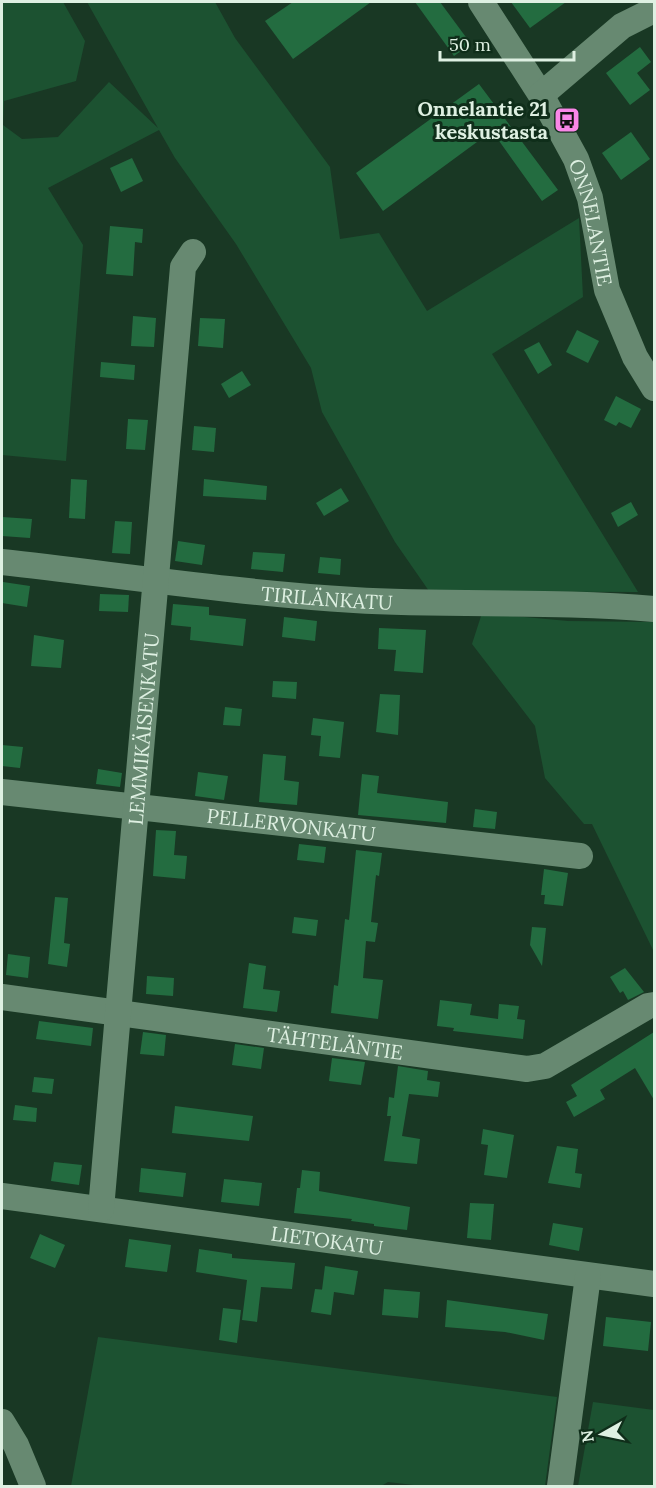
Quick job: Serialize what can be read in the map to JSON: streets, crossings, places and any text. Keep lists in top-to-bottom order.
{
  "streets": {
    "street": [
      "ONNELANTIE",
      "TIRILÄNKATU",
      "LEMMIKÄISENKATU",
      "PELLERVONKATU",
      "TÄHTELÄNTIE",
      "LIETOKATU"
    ]
  },
  "crossings": [
    ["TIRILÄNKATU", "LEMMIKÄISENKATU"],
    ["LEMMIKÄISENKATU", "PELLERVONKATU"],
    ["LEMMIKÄISENKATU", "TÄHTELÄNTIE"],
    ["LEMMIKÄISENKATU", "LIETOKATU"]
  ],
  "places": {
    "bus stop": ["Onnelantie 21 keskustasta"]
  },
  "scale_bar": "50 m",
  "north": "left"
}
